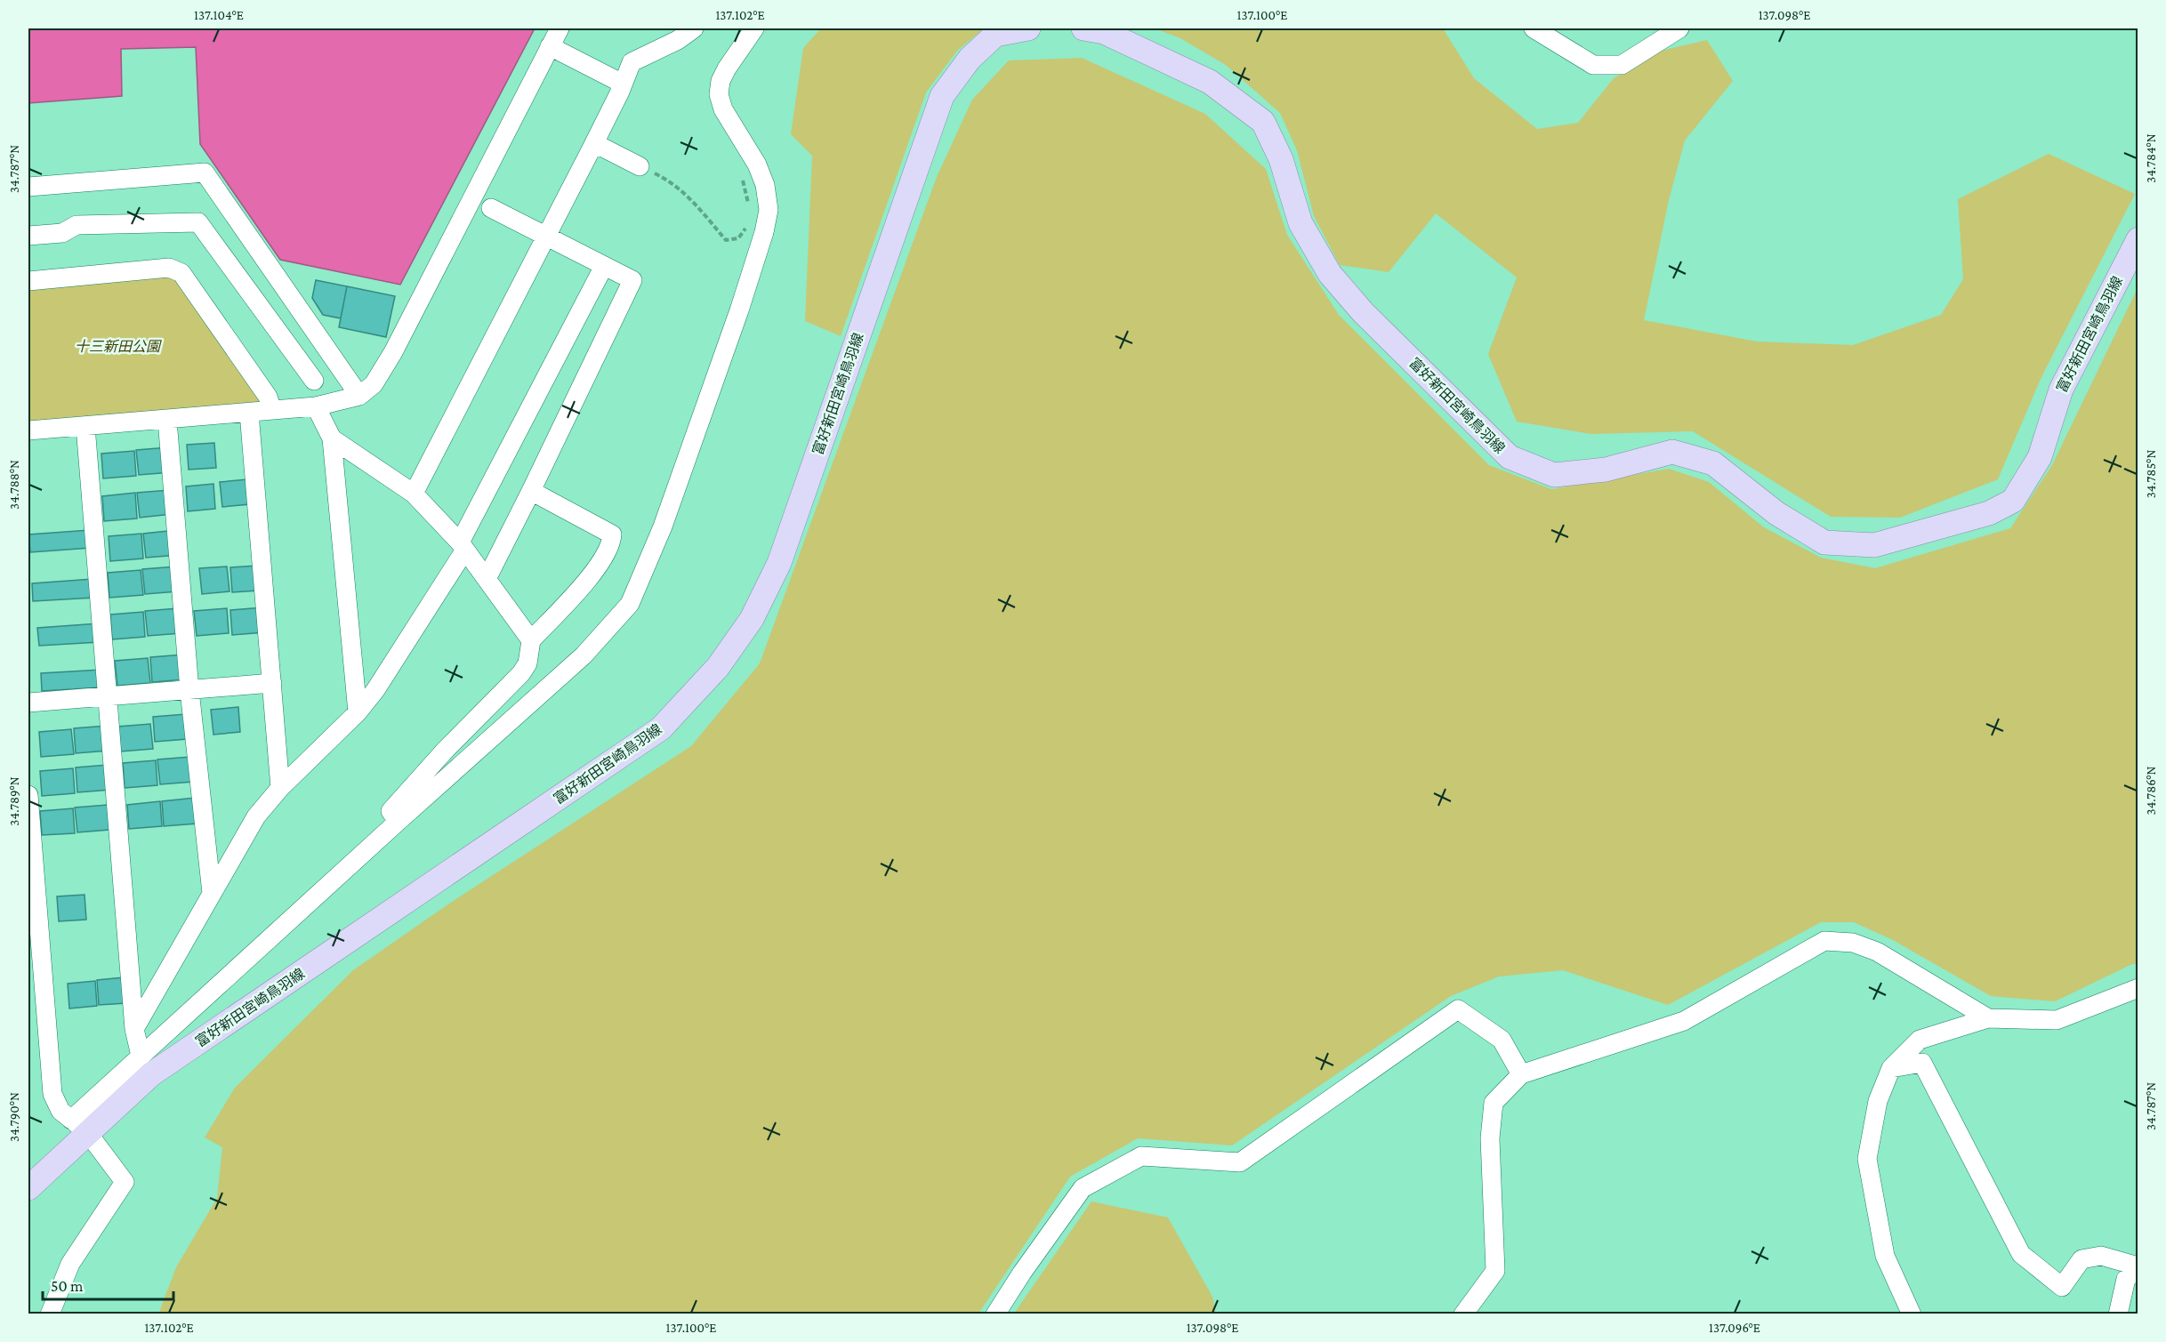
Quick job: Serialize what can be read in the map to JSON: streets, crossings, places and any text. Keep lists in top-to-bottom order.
{
  "streets": {
    "main road": ["富好新田宮崎鳥羽線"]
  },
  "parks": ["十三新田公園"],
  "scale_bar": "50 m",
  "coordinates": [
    "137.104°E",
    "137.102°E",
    "137.100°E",
    "137.098°E",
    "34.784°N",
    "34.787°N",
    "34.785°N",
    "34.788°N",
    "34.786°N",
    "34.789°N",
    "34.790°N",
    "137.096°E"
  ]
}
